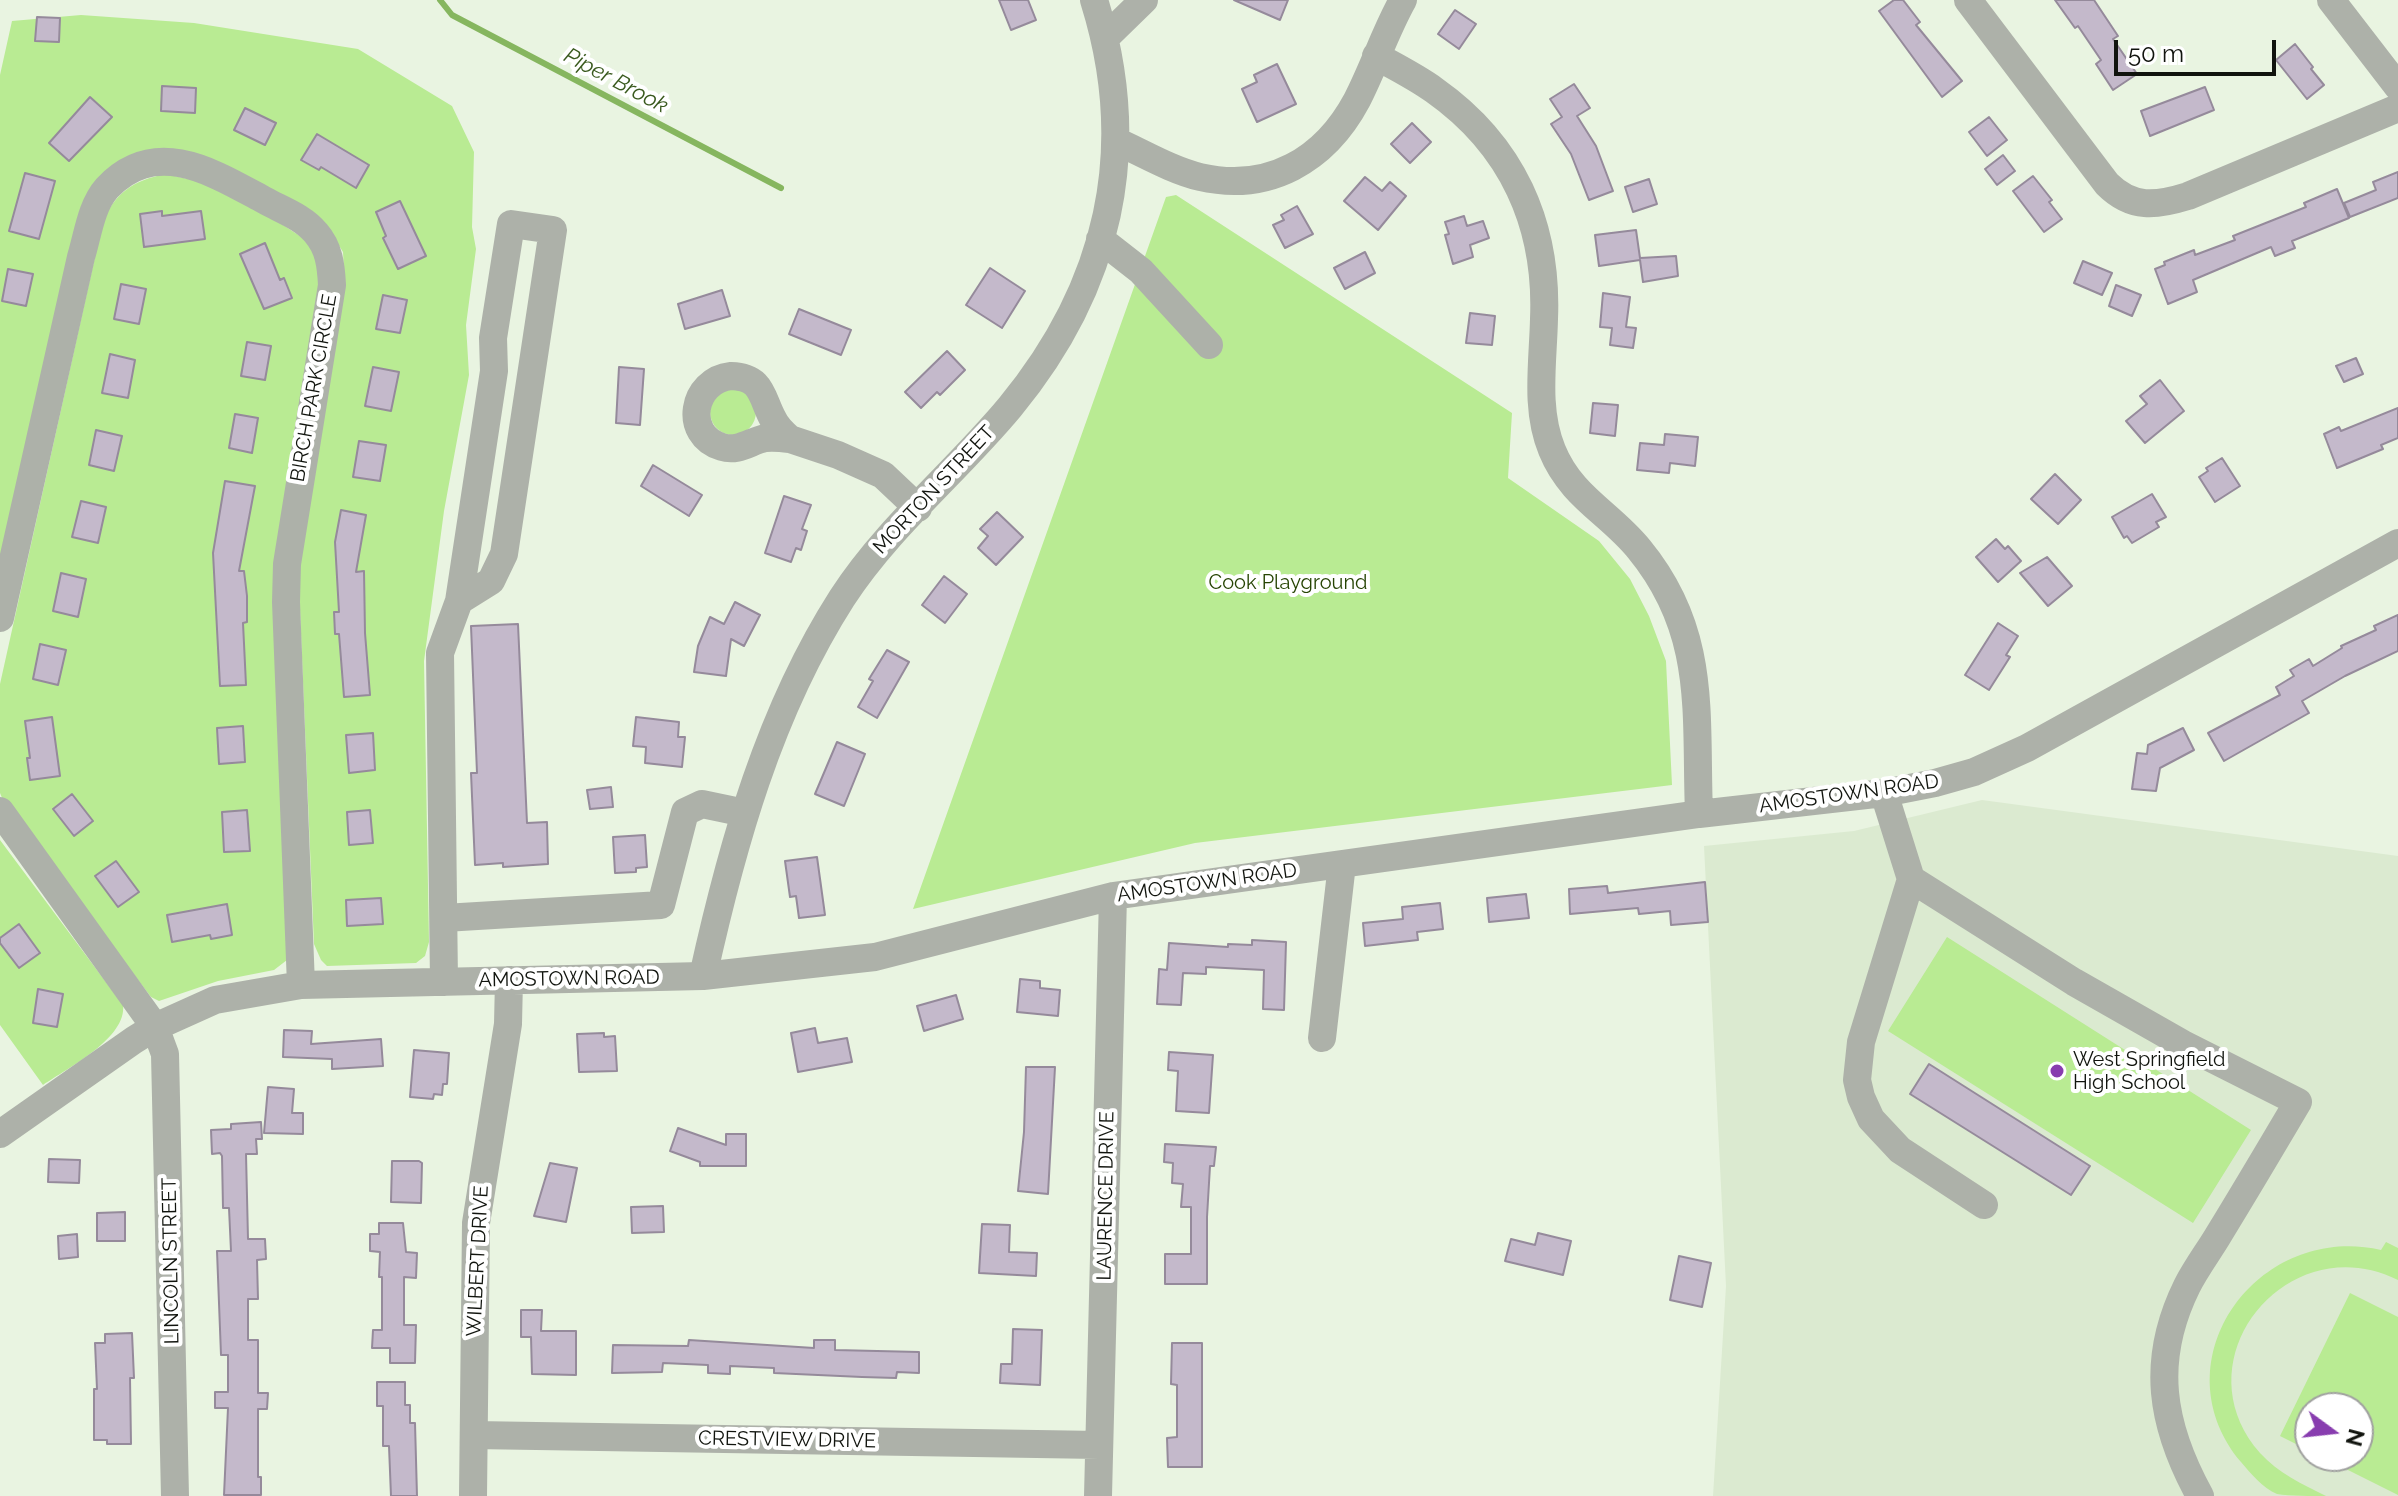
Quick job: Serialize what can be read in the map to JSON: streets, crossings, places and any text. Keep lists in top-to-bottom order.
{
  "streets": {
    "street": [
      "BIRCH PARK CIRCLE",
      "MORTON STREET",
      "AMOSTOWN ROAD",
      "LAURENCE DRIVE",
      "LINCOLN STREET",
      "WILBERT DRIVE",
      "CRESTVIEW DRIVE"
    ]
  },
  "crossings": [
    ["BIRCH PARK CIRCLE", "AMOSTOWN ROAD"],
    ["MORTON STREET", "AMOSTOWN ROAD"],
    ["AMOSTOWN ROAD", "LAURENCE DRIVE"],
    ["AMOSTOWN ROAD", "LINCOLN STREET"],
    ["AMOSTOWN ROAD", "WILBERT DRIVE"],
    ["LAURENCE DRIVE", "CRESTVIEW DRIVE"],
    ["WILBERT DRIVE", "CRESTVIEW DRIVE"]
  ],
  "water": ["Piper Brook"],
  "parks": ["Cook Playground"],
  "places": ["West Springfield High School"],
  "scale_bar": "50 m",
  "north": "right"
}
